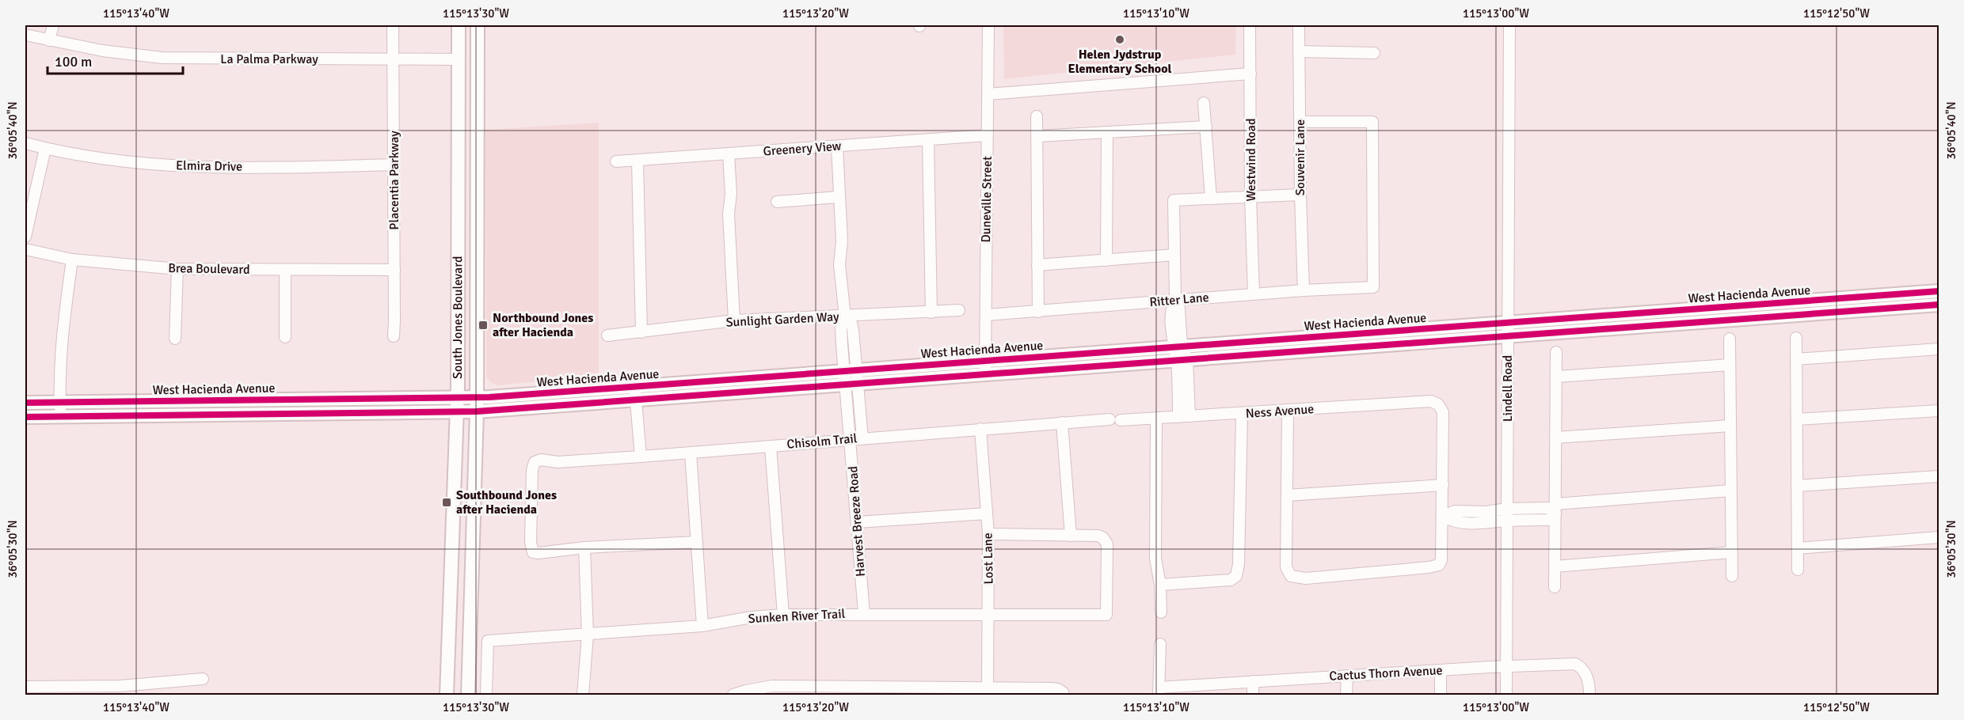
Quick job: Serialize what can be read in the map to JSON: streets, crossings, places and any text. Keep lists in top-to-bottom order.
{
  "streets": {
    "main road": ["West Hacienda Avenue", "South Jones Boulevard"],
    "street": [
      "La Palma Parkway",
      "Greenery View",
      "Souvenir Lane",
      "Westwind Road",
      "Elmira Drive",
      "Placentia Parkway",
      "Duneville Street",
      "Brea Boulevard",
      "Ritter Lane",
      "Sunlight Garden Way",
      "Lindell Road",
      "Ness Avenue",
      "Chisolm Trail",
      "Harvest Breeze Road",
      "Lost Lane",
      "Sunken River Trail",
      "Cactus Thorn Avenue"
    ]
  },
  "crossings": [
    ["La Palma Parkway", "Placentia Parkway"],
    ["La Palma Parkway", "South Jones Boulevard"],
    ["Greenery View", "Duneville Street"],
    ["Greenery View", "Harvest Breeze Road"],
    ["Souvenir Lane", "Ritter Lane"],
    ["Westwind Road", "Ritter Lane"],
    ["Elmira Drive", "Placentia Parkway"],
    ["Placentia Parkway", "Brea Boulevard"],
    ["Duneville Street", "West Hacienda Avenue"],
    ["Duneville Street", "Ritter Lane"],
    ["West Hacienda Avenue", "South Jones Boulevard"],
    ["West Hacienda Avenue", "Lindell Road"],
    ["West Hacienda Avenue", "Harvest Breeze Road"],
    ["Sunlight Garden Way", "Harvest Breeze Road"],
    ["Lindell Road", "Cactus Thorn Avenue"],
    ["Ness Avenue", "Chisolm Trail"],
    ["Chisolm Trail", "Harvest Breeze Road"],
    ["Chisolm Trail", "Lost Lane"],
    ["Harvest Breeze Road", "Sunken River Trail"],
    ["Lost Lane", "Sunken River Trail"]
  ],
  "places": {
    "other": ["Helen Jydstrup Elementary School"],
    "transit": ["Northbound Jones after Hacienda", "Southbound Jones after Hacienda"]
  },
  "scale_bar": "100 m",
  "coordinates": [
    "115°13'40\"W",
    "115°13'30\"W",
    "115°13'20\"W",
    "115°13'10\"W",
    "115°13'00\"W",
    "115°12'50\"W",
    "36°05'40\"N",
    "36°05'30\"N"
  ]
}
